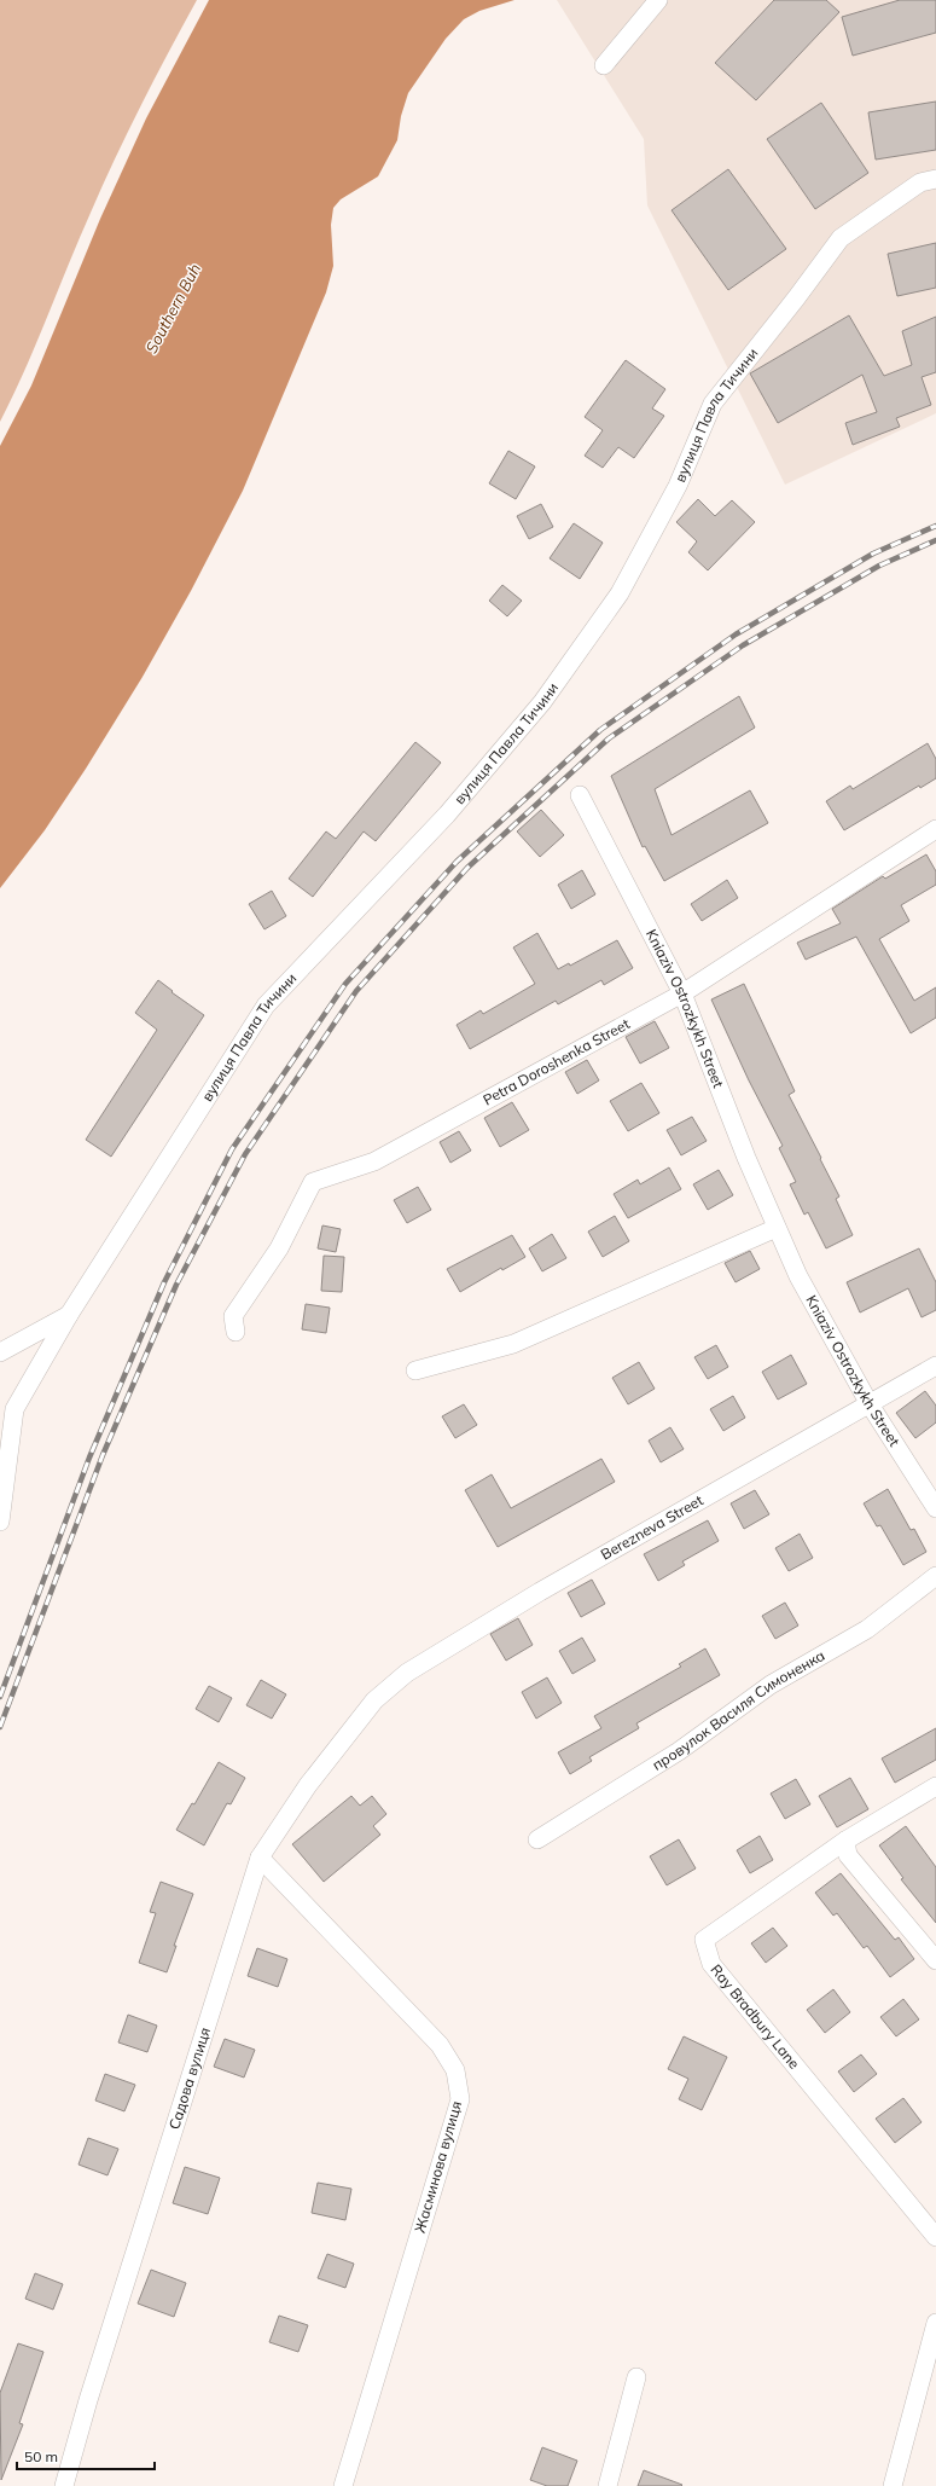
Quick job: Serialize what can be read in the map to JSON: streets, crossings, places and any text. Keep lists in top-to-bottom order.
{
  "streets": {
    "street": [
      "вулиця Павла Тичини",
      "Kniaziv Ostrozkykh Street",
      "Petra Doroshenka Street",
      "Berezneva Street",
      "провулок Василя Симоненка",
      "Ray Bradbury Lane",
      "Садова вулиця",
      "Жасминова вулиця"
    ]
  },
  "crossings": [
    ["Kniaziv Ostrozkykh Street", "Petra Doroshenka Street"],
    ["Kniaziv Ostrozkykh Street", "Berezneva Street"],
    ["Berezneva Street", "Садова вулиця"],
    ["Садова вулиця", "Жасминова вулиця"]
  ],
  "water": ["Southern Buh"],
  "scale_bar": "50 m"
}
